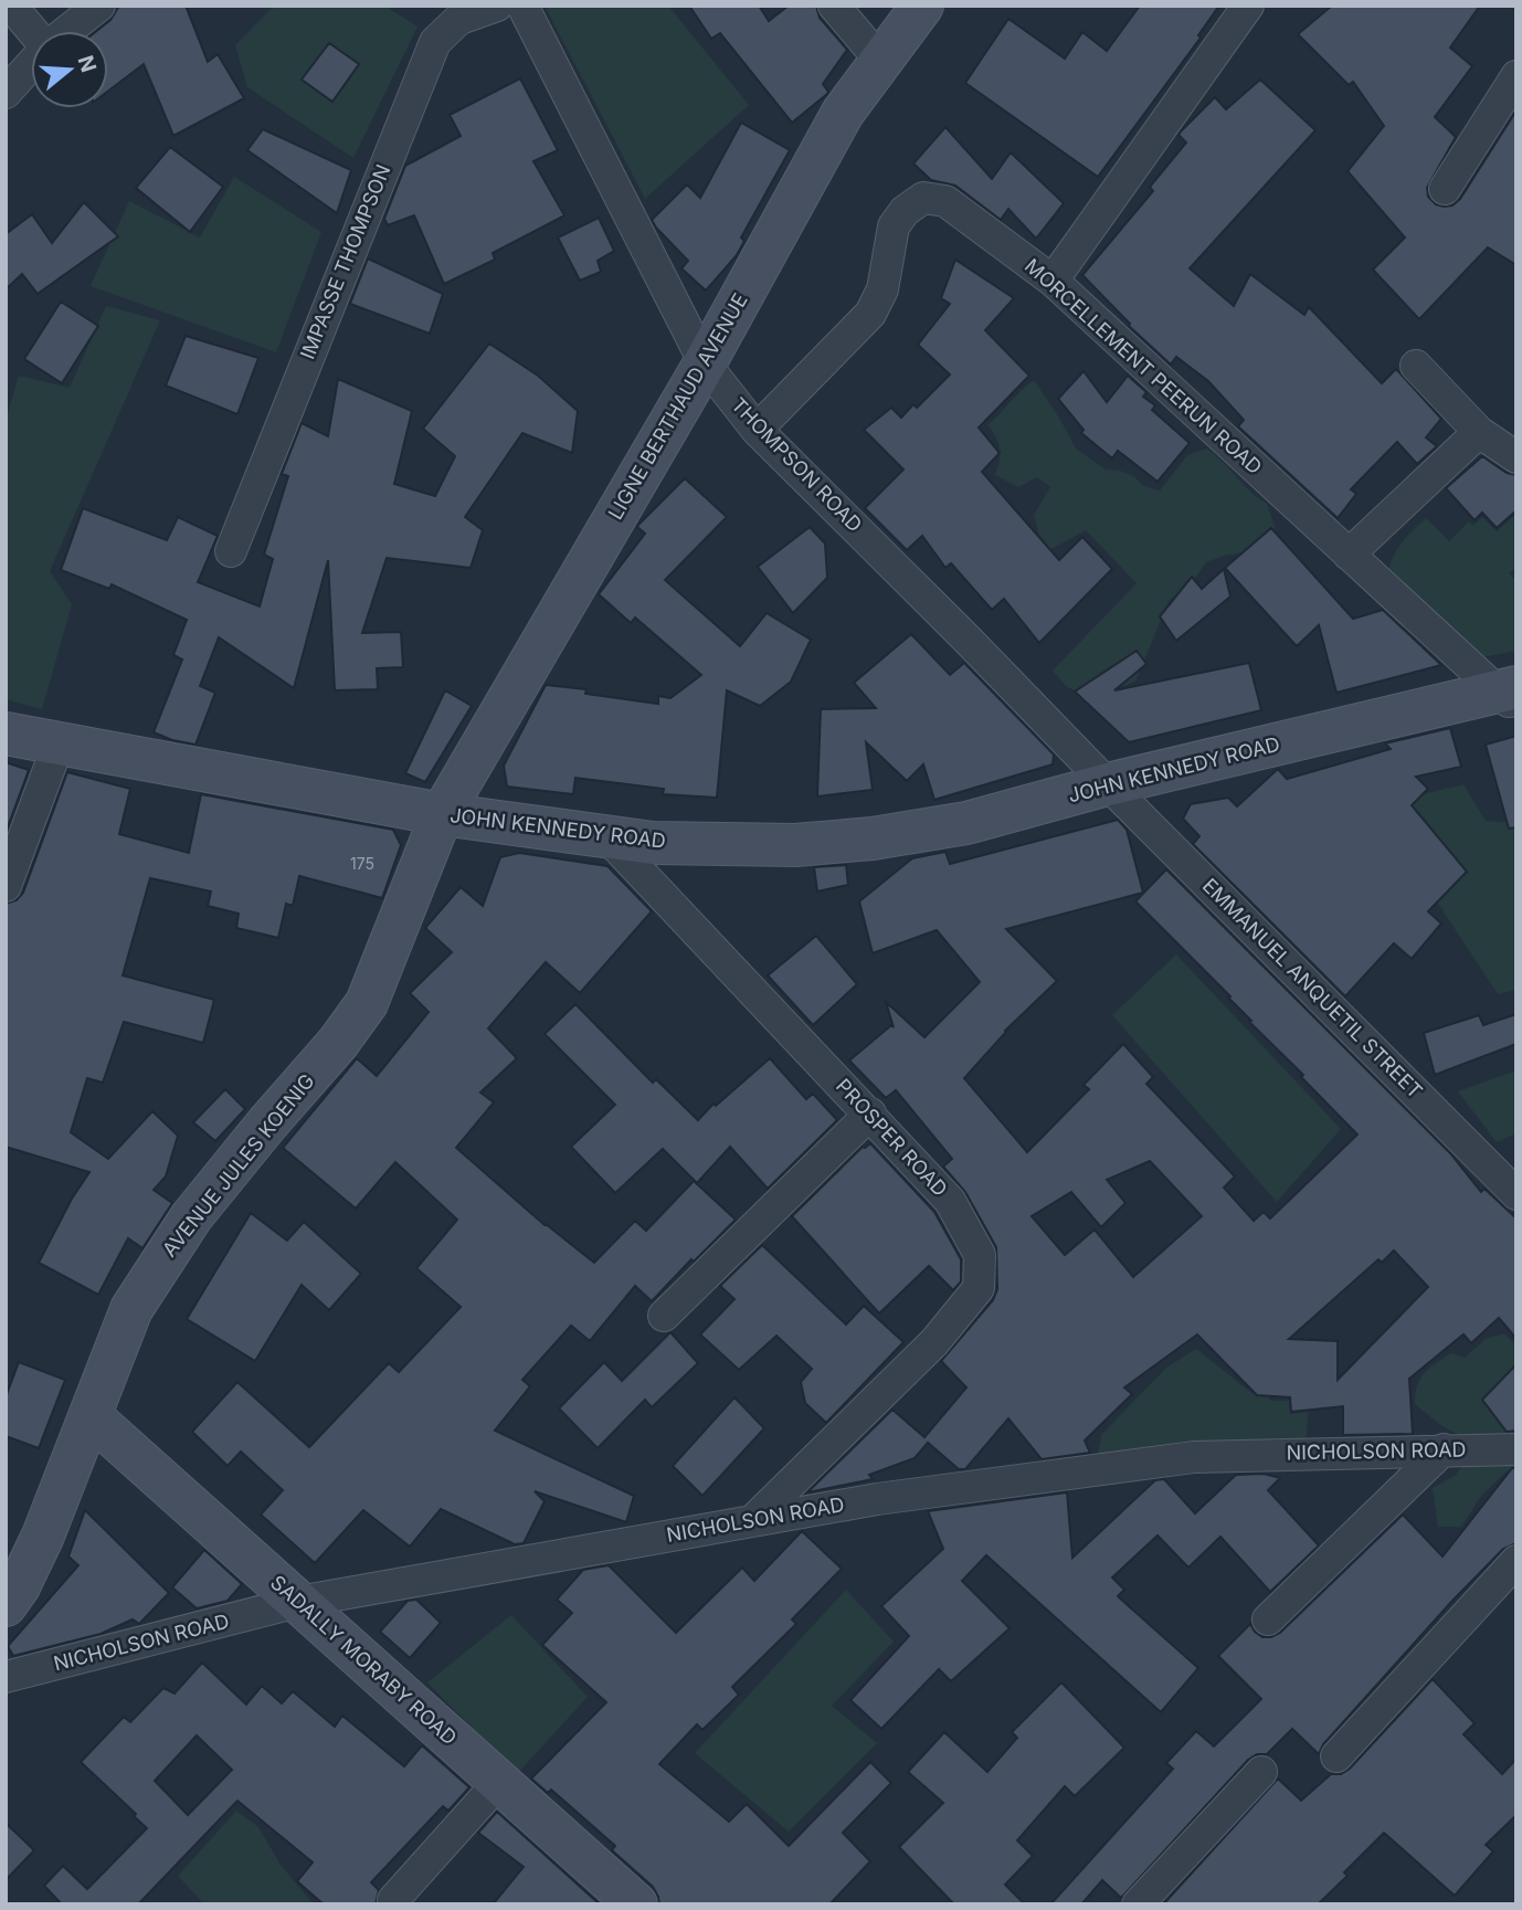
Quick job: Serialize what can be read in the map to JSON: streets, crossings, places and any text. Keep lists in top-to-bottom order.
{
  "streets": {
    "street": [
      "IMPASSE THOMPSON",
      "MORCELLEMENT PEERUN ROAD",
      "LIGNE BERTHAUD AVENUE",
      "THOMPSON ROAD",
      "JOHN KENNEDY ROAD",
      "EMMANUEL ANQUETIL STREET",
      "PROSPER ROAD",
      "AVENUE JULES KOENIG",
      "NICHOLSON ROAD",
      "SADALLY MORABY ROAD"
    ]
  },
  "crossings": [
    ["MORCELLEMENT PEERUN ROAD", "THOMPSON ROAD"],
    ["MORCELLEMENT PEERUN ROAD", "JOHN KENNEDY ROAD"],
    ["LIGNE BERTHAUD AVENUE", "THOMPSON ROAD"],
    ["LIGNE BERTHAUD AVENUE", "JOHN KENNEDY ROAD"],
    ["LIGNE BERTHAUD AVENUE", "AVENUE JULES KOENIG"],
    ["THOMPSON ROAD", "JOHN KENNEDY ROAD"],
    ["THOMPSON ROAD", "EMMANUEL ANQUETIL STREET"],
    ["JOHN KENNEDY ROAD", "EMMANUEL ANQUETIL STREET"],
    ["JOHN KENNEDY ROAD", "PROSPER ROAD"],
    ["JOHN KENNEDY ROAD", "AVENUE JULES KOENIG"],
    ["PROSPER ROAD", "NICHOLSON ROAD"],
    ["AVENUE JULES KOENIG", "SADALLY MORABY ROAD"],
    ["NICHOLSON ROAD", "SADALLY MORABY ROAD"]
  ],
  "house_numbers": ["175"],
  "north": "right"
}
